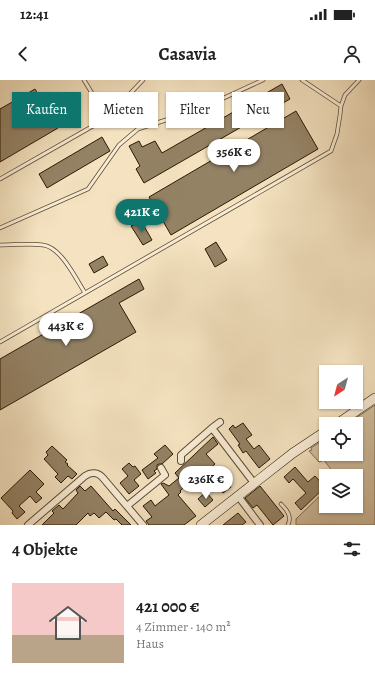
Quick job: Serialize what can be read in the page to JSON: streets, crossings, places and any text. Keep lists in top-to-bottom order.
{
  "north": "bottom left",
  "page": {
    "status": "12:41",
    "header": "Casavia",
    "chip": [
      "Kaufen",
      "Mieten",
      "Filter",
      "Neu"
    ],
    "price": [
      "356K €",
      "421K €",
      "443K €",
      "236K €"
    ],
    "heading": "4 Objekte",
    "list": [
      {
        "name": "421 000 €",
        "note": "4 Zimmer · 140 m² · Haus"
      }
    ]
  }
}
